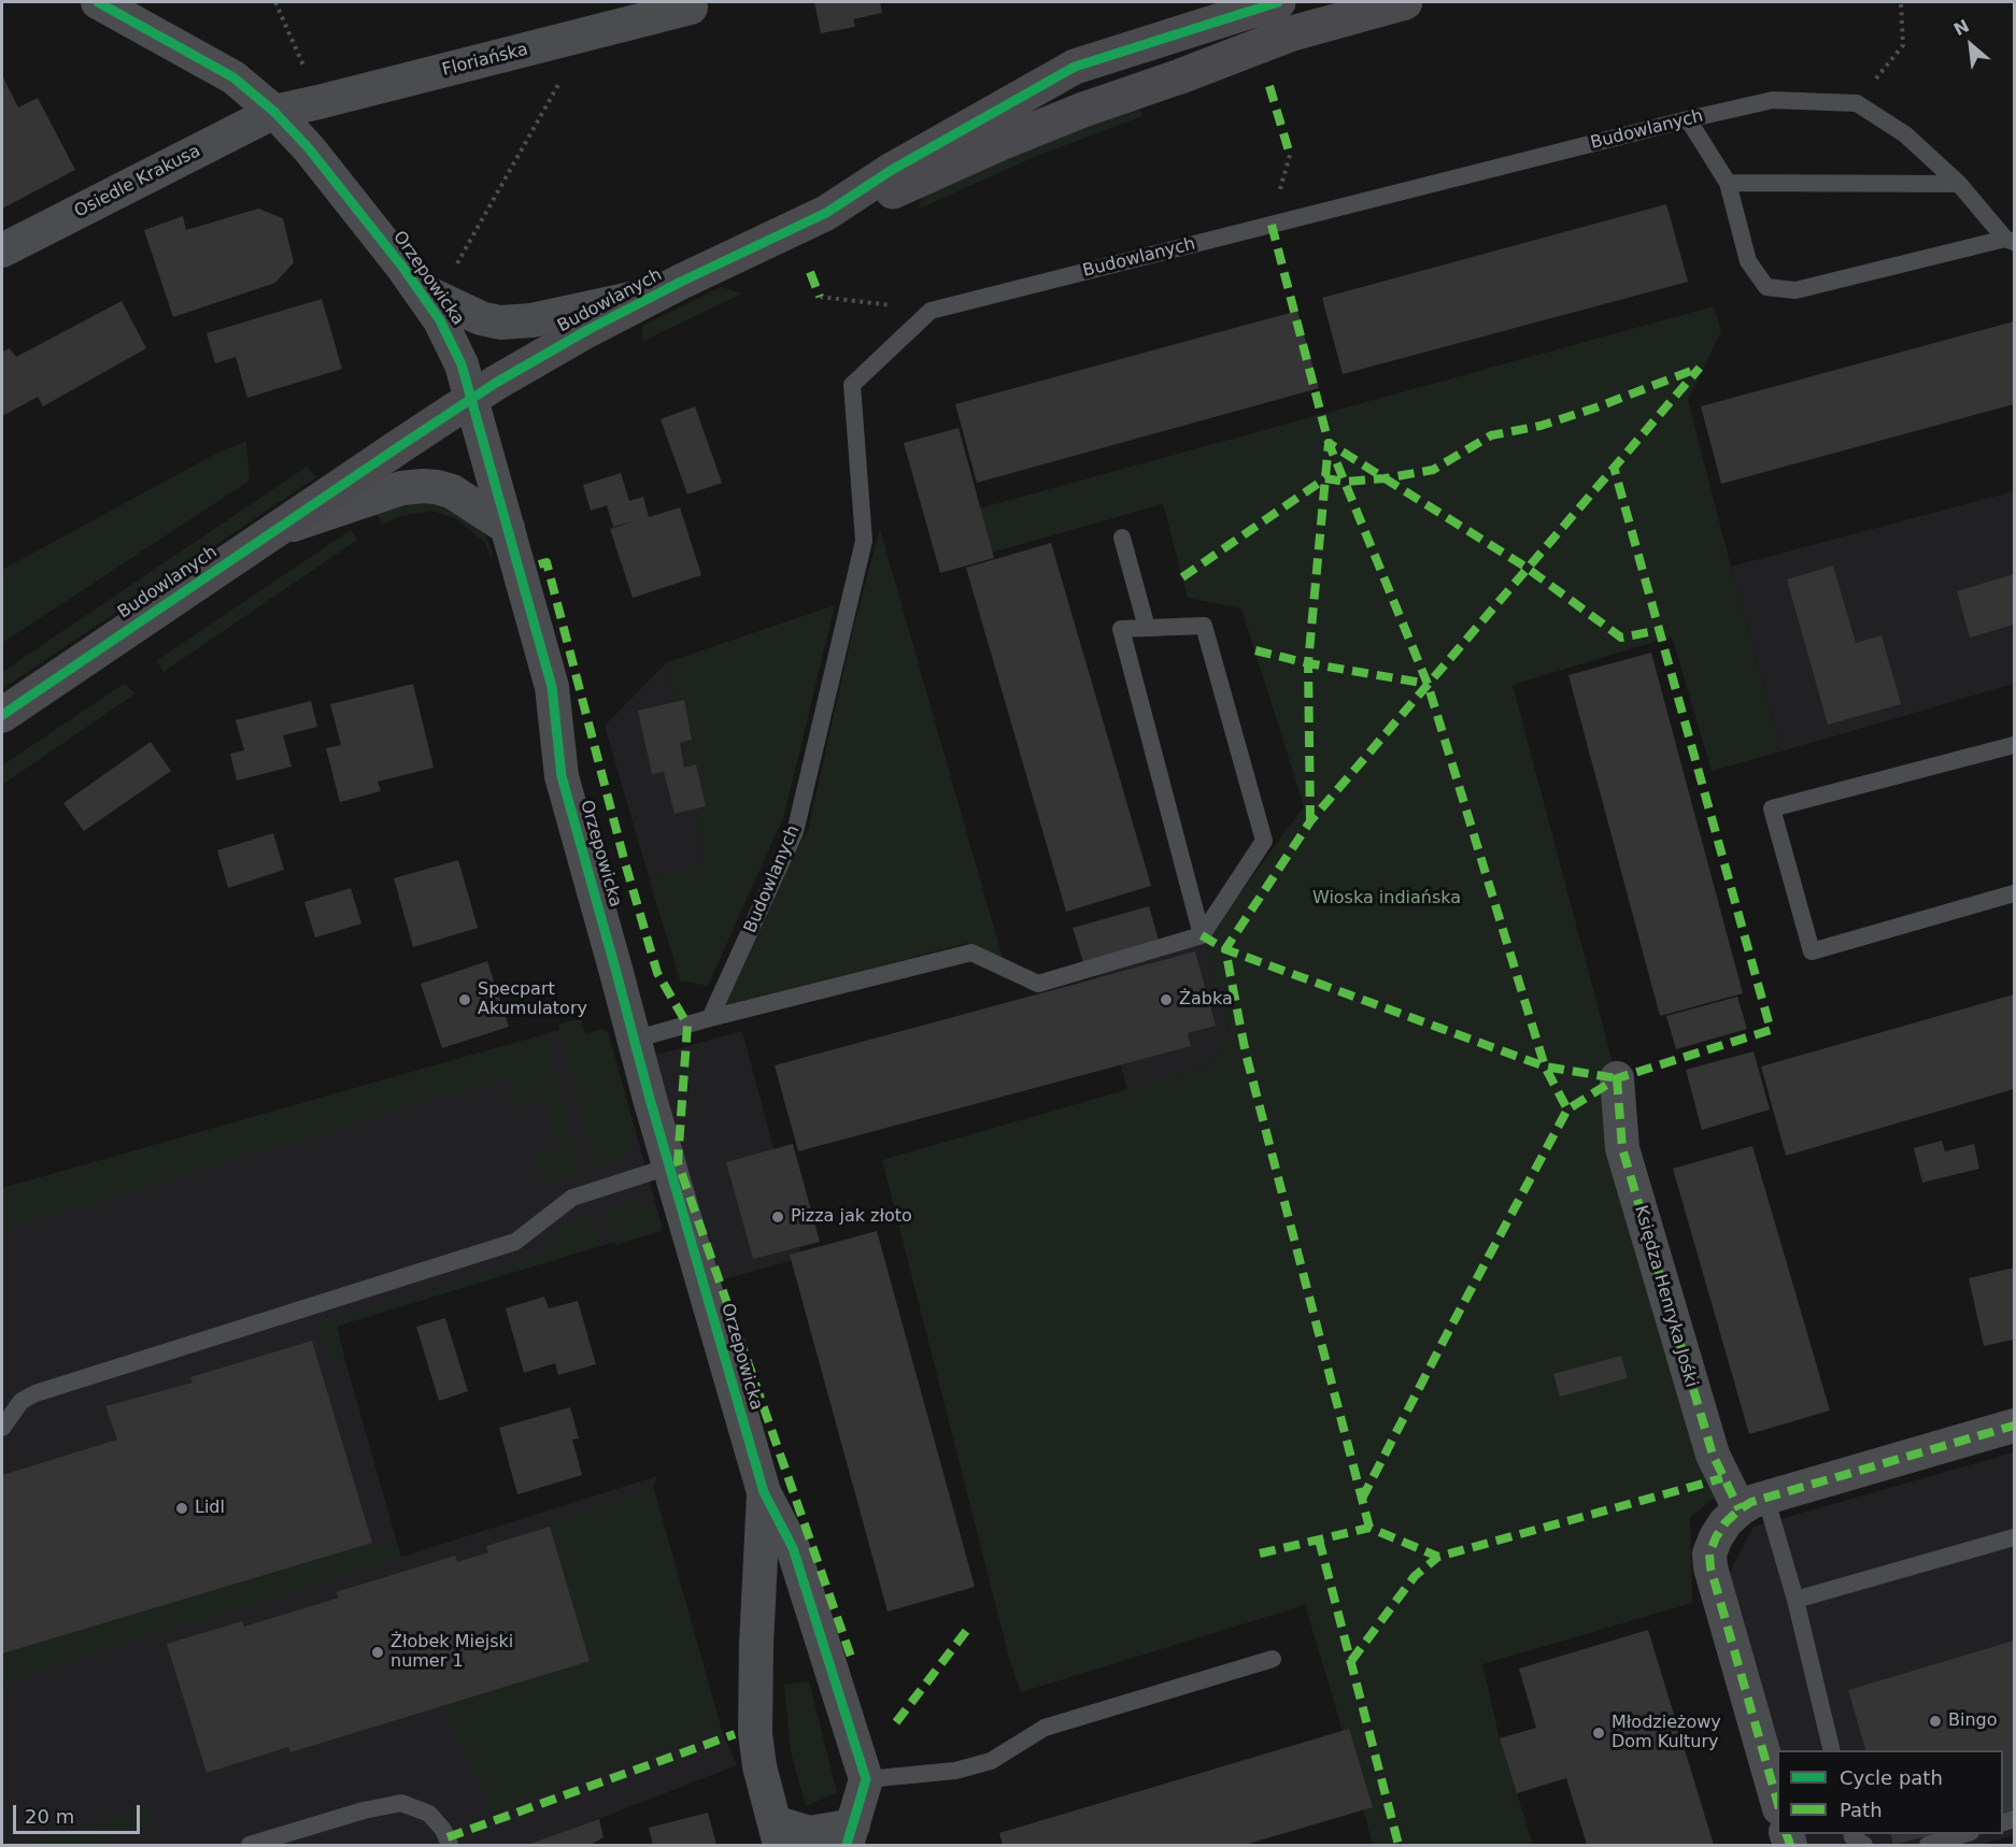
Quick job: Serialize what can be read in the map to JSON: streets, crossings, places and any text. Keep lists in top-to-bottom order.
{
  "streets": {
    "street": [
      "Floriańska",
      "Budowlanych",
      "Osiedle Krakusa",
      "Orzepowicka",
      "Księdza Henryka Jośki"
    ]
  },
  "crossings": [
    ["Floriańska", "Osiedle Krakusa"],
    ["Floriańska", "Orzepowicka"],
    ["Budowlanych", "Orzepowicka"],
    ["Osiedle Krakusa", "Orzepowicka"]
  ],
  "parks": ["Wioska indiańska"],
  "places": [
    "Specpart Akumulatory",
    "Żabka",
    "Pizza jak złoto",
    "Lidl",
    "Żłobek Miejski numer 1",
    "Bingo",
    "Młodzieżowy Dom Kultury"
  ],
  "legend": ["Cycle path", "Path"],
  "scale_bar": "20 m",
  "north": "top left"
}
